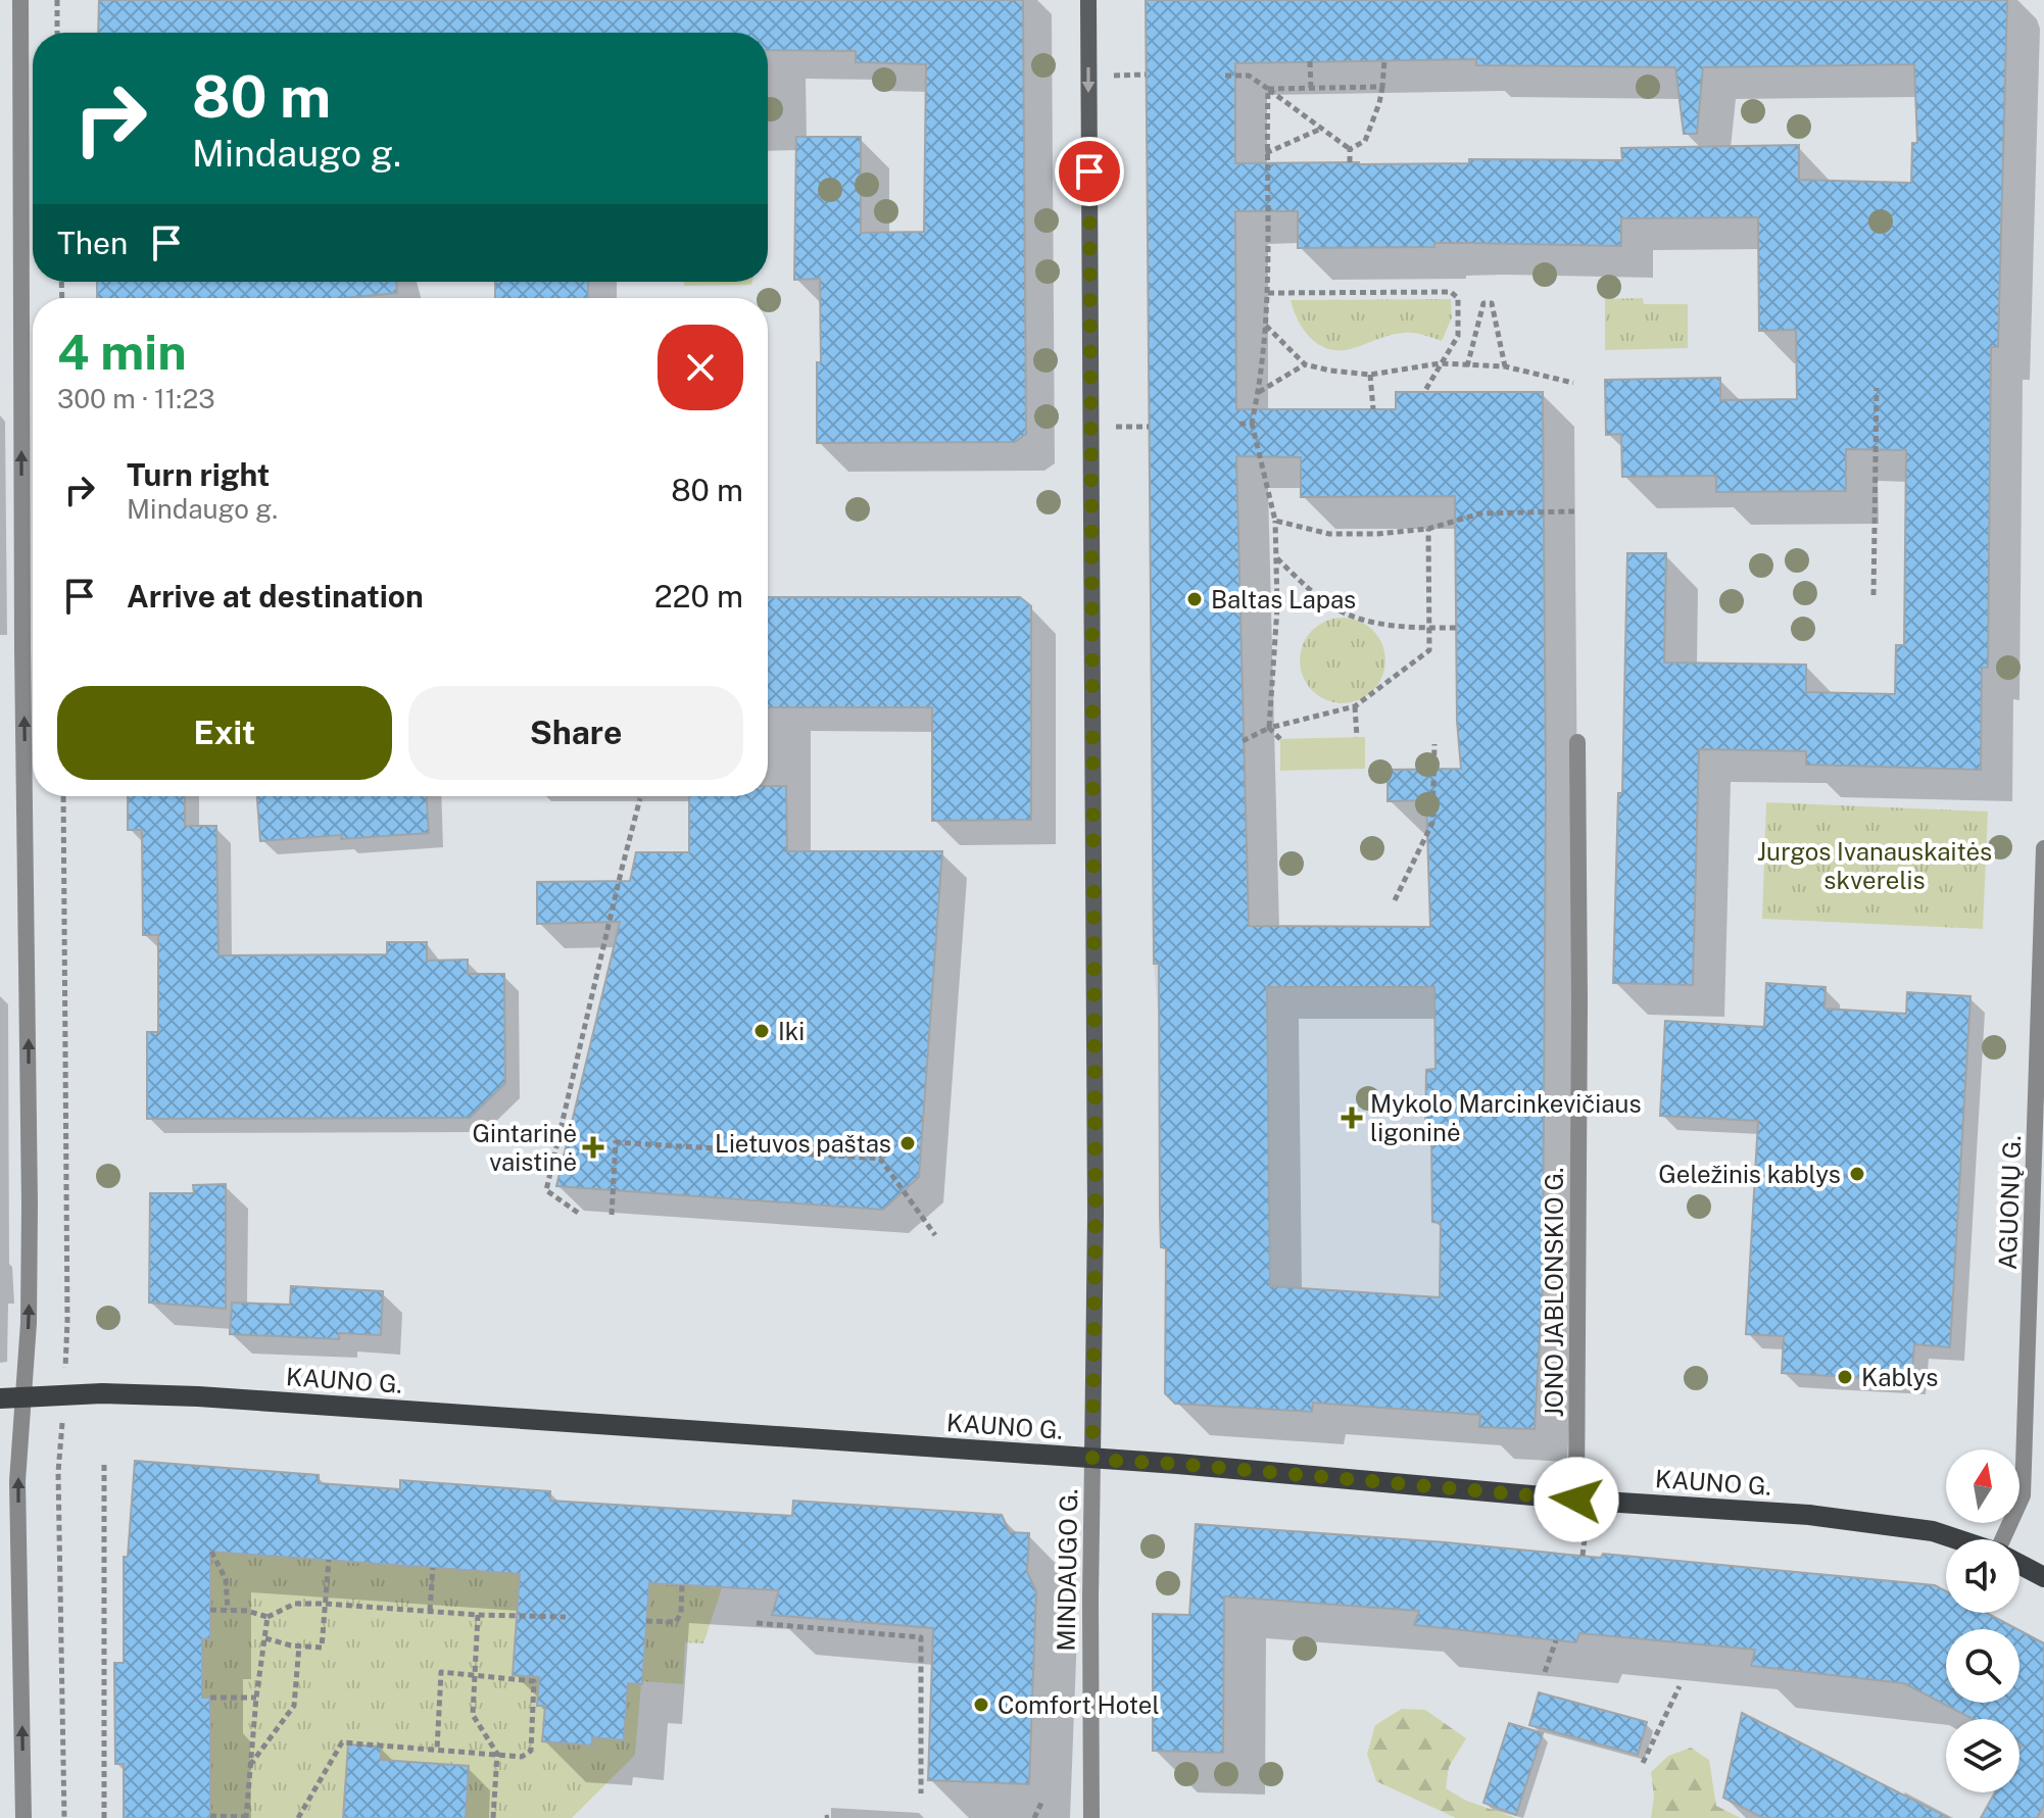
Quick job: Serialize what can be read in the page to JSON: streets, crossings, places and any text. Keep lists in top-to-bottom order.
{
  "streets": {
    "main road": ["KAUNO G.", "MINDAUGO G."],
    "street": ["AGUONŲ G.", "JONO JABLONSKIO G."]
  },
  "crossings": [
    ["JONO JABLONSKIO G.", "KAUNO G."],
    ["KAUNO G.", "MINDAUGO G."]
  ],
  "one_way": ["MINDAUGO G."],
  "parks": ["Jurgos Ivanauskaitės skverelis"],
  "places": {
    "other": [
      "Baltas Lapas",
      "Iki",
      "Lietuvos paštas",
      "Geležinis kablys",
      "Kablys",
      "Comfort Hotel"
    ],
    "health": ["Mykolo Marcinkevičiaus ligoninė", "Gintarinė vaistinė"]
  },
  "north": "top",
  "page": {
    "turn": ["80 m", "Mindaugo g."],
    "then": "Then",
    "heading": ["4 min", "300 m · 11:23"],
    "list": [
      {
        "name": "Turn right",
        "note": "Mindaugo g.",
        "value": "80 m"
      },
      {
        "name": "Arrive at destination",
        "value": "220 m"
      }
    ],
    "buttons": ["Exit", "Share"]
  }
}
